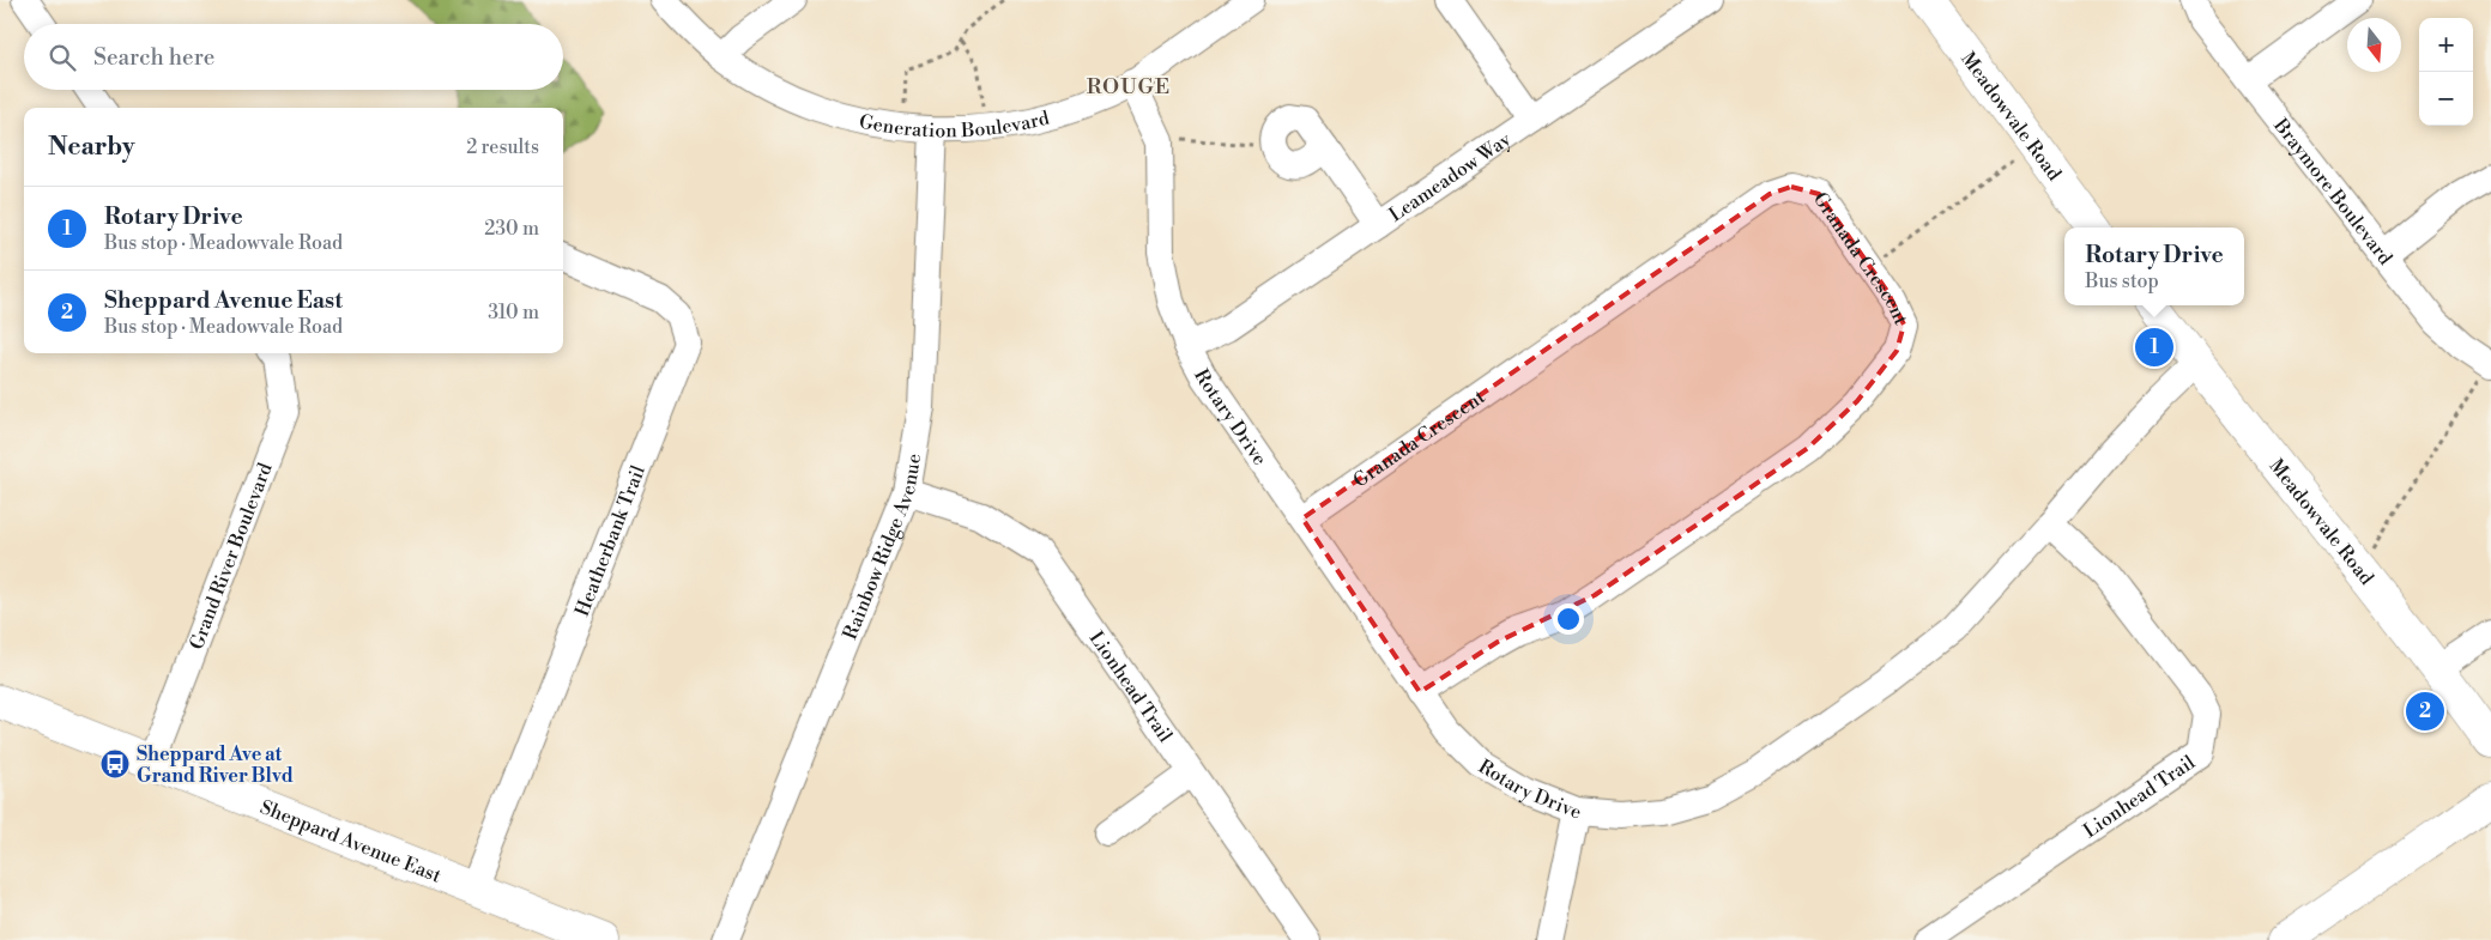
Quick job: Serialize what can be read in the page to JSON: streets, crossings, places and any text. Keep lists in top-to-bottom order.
{
  "streets": {
    "main road": ["Meadowvale Road", "Sheppard Avenue East"],
    "street": [
      "Generation Boulevard",
      "Leameadow Way",
      "Braymore Boulevard",
      "Granada Crescent",
      "Rotary Drive",
      "Heatherbank Trail",
      "Rainbow Ridge Avenue",
      "Grand River Boulevard",
      "Lionhead Trail"
    ]
  },
  "crossings": [
    ["Generation Boulevard", "Rotary Drive"],
    ["Generation Boulevard", "Rainbow Ridge Avenue"],
    ["Meadowvale Road", "Rotary Drive"],
    ["Leameadow Way", "Rotary Drive"],
    ["Granada Crescent", "Rotary Drive"],
    ["Rotary Drive", "Lionhead Trail"],
    ["Heatherbank Trail", "Sheppard Avenue East"],
    ["Rainbow Ridge Avenue", "Lionhead Trail"],
    ["Grand River Boulevard", "Sheppard Avenue East"]
  ],
  "districts": ["ROUGE"],
  "places": {
    "bus stop": ["Sheppard Ave at Grand River Blvd"]
  },
  "north": "bottom",
  "page": {
    "map_buttons": ["+", "−"],
    "search": "Search here",
    "heading": ["Nearby", "2 results"],
    "list": [
      {
        "mark": "1",
        "name": "Rotary Drive",
        "note": "Bus stop · Meadowvale Road",
        "value": "230 m"
      },
      {
        "mark": "2",
        "name": "Sheppard Avenue East",
        "note": "Bus stop · Meadowvale Road",
        "value": "310 m"
      }
    ],
    "popup": ["Rotary Drive", "Bus stop"],
    "pins": ["1", "2"]
  }
}
